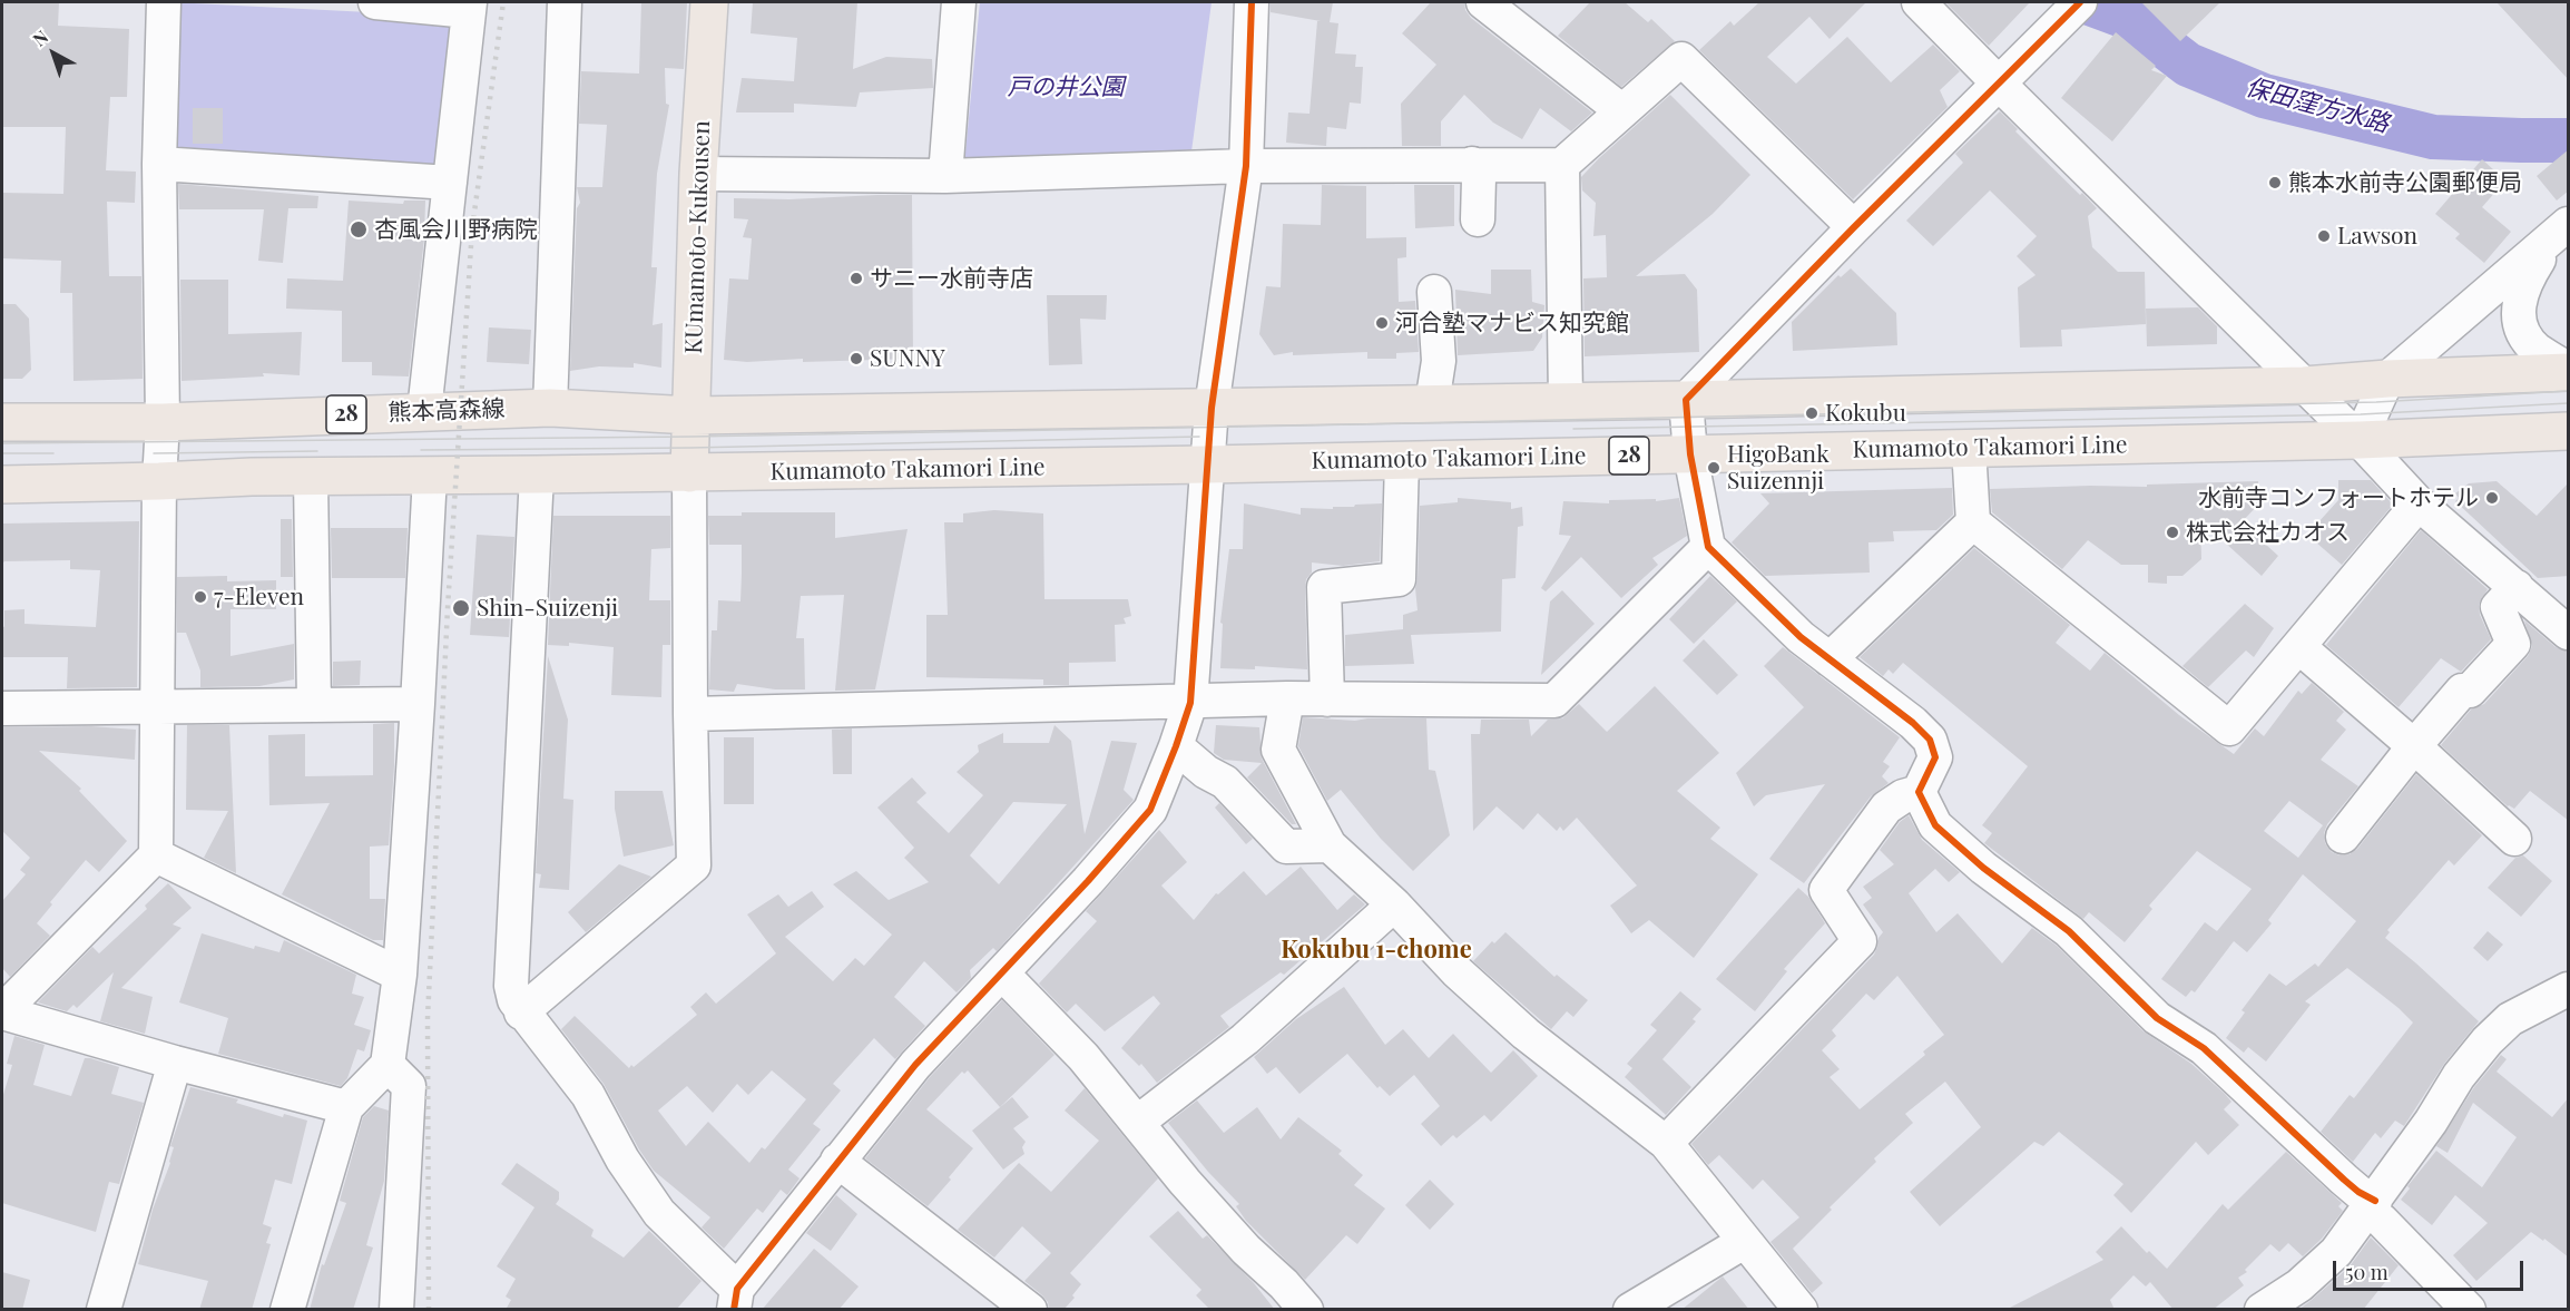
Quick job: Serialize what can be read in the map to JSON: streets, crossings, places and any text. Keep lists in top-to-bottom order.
{
  "streets": {
    "main road": [
      "KUmamoto-Kukousen",
      "熊本高森線",
      "28",
      "Kumamoto Takamori Line"
    ]
  },
  "crossings": [
    ["KUmamoto-Kukousen", "熊本高森線"],
    ["KUmamoto-Kukousen", "28"],
    ["KUmamoto-Kukousen", "Kumamoto Takamori Line"],
    ["熊本高森線", "28"],
    ["28", "Kumamoto Takamori Line"]
  ],
  "districts": ["Kokubu 1-chome"],
  "water": ["保田窪方水路"],
  "parks": ["戸の井公園"],
  "places": [
    "熊本水前寺公園郵便局",
    "杏風会川野病院",
    "Lawson",
    "サニー水前寺店",
    "河合塾マナビス知究館",
    "SUNNY",
    "Kokubu",
    "HigoBank Suizennji",
    "水前寺コンフォートホテル",
    "株式会社カオス",
    "7-Eleven",
    "Shin-Suizenji"
  ],
  "scale_bar": "50 m",
  "north": "top left"
}
